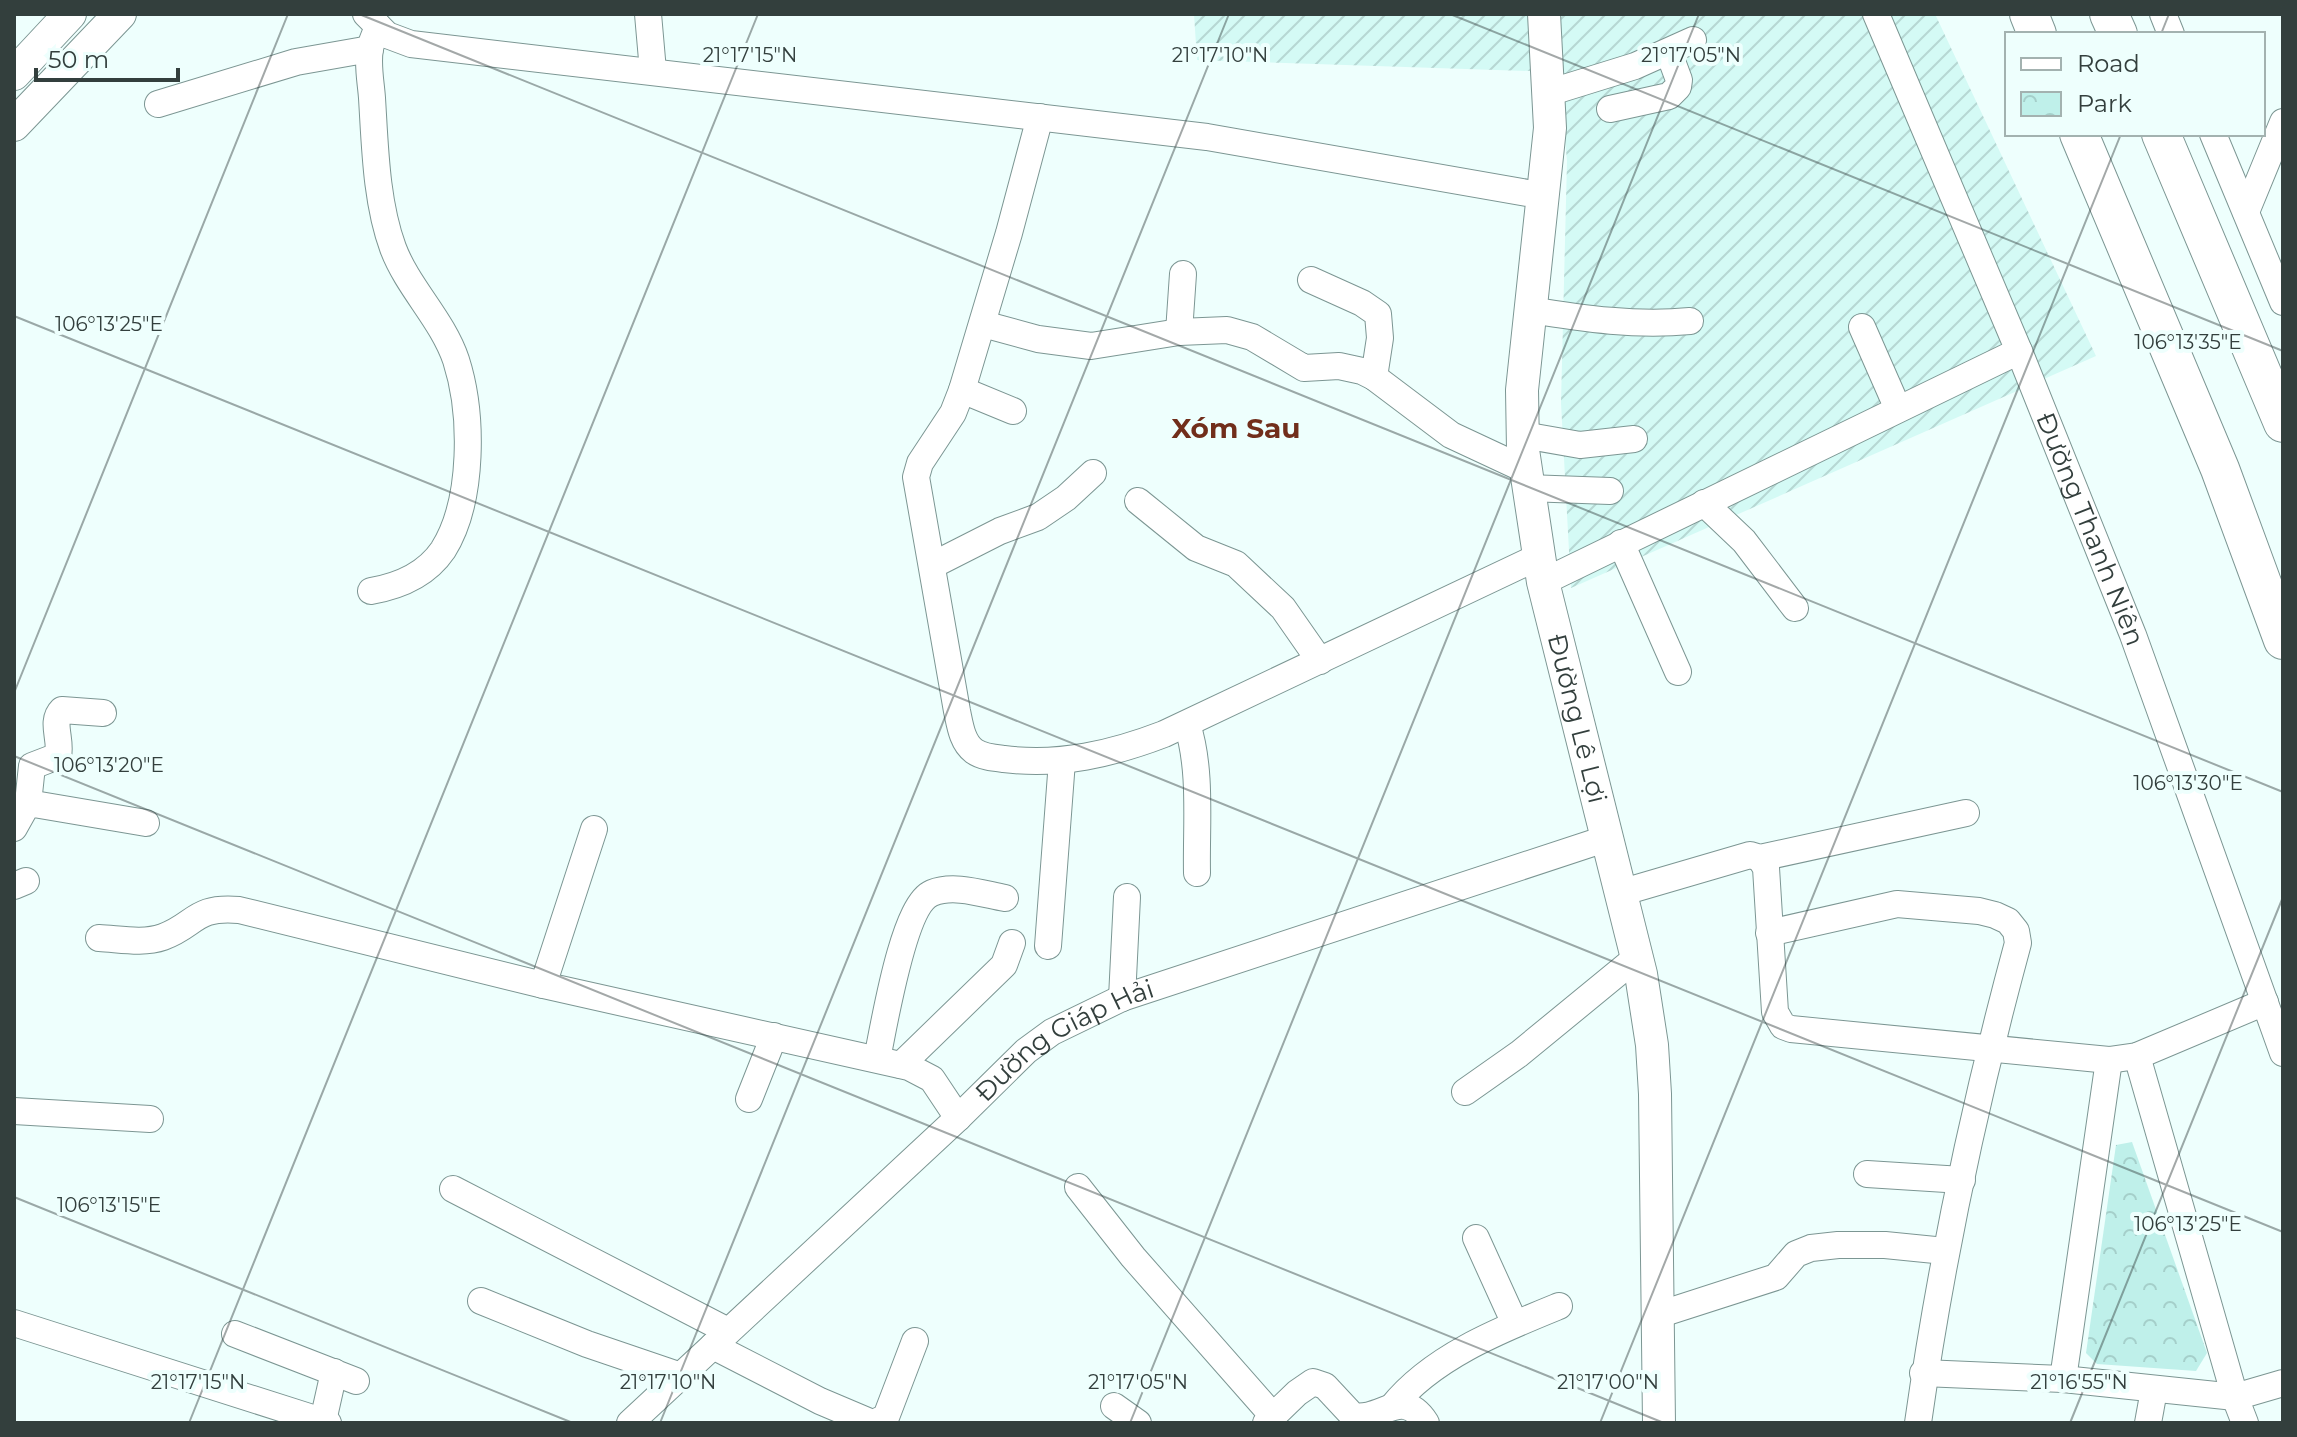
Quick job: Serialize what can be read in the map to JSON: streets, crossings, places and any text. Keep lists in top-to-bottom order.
{
  "streets": {
    "main road": ["Đường Lê Lợi"],
    "street": ["Đường Thanh Niên", "Đường Giáp Hải"]
  },
  "crossings": [
    ["Đường Lê Lợi", "Đường Giáp Hải"]
  ],
  "districts": ["Xóm Sau"],
  "legend": ["Road", "Park"],
  "scale_bar": "50 m",
  "coordinates": [
    "21°17'10\"N",
    "21°17'15\"N",
    "21°17'05\"N",
    "106°13'25\"E",
    "106°13'35\"E",
    "106°13'20\"E",
    "106°13'30\"E",
    "106°13'15\"E",
    "21°17'00\"N",
    "21°16'55\"N"
  ]
}
